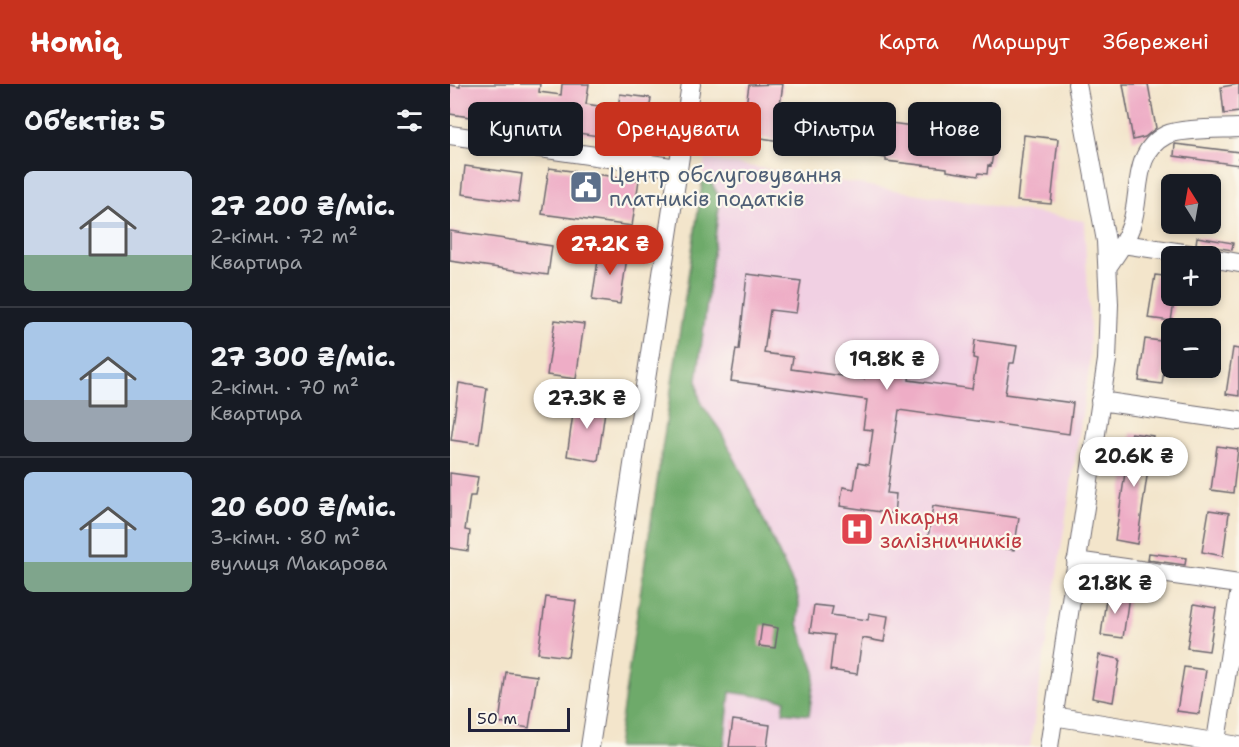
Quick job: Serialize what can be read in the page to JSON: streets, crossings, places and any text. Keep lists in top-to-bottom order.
{
  "places": {
    "public building": ["Центр обслуговування платників податків"],
    "hospital": ["Лікарня залізничників"]
  },
  "scale_bar": "50 m",
  "north": "top",
  "page": {
    "header": "Homiq",
    "nav": ["Карта", "Маршрут", "Збережені"],
    "heading": "Об’єктів: 5",
    "chip": [
      "Купити",
      "Орендувати",
      "Фільтри",
      "Нове"
    ],
    "list": [
      {
        "name": "27 200 ₴/міс.",
        "note": "2-кімн. · 72 m² · Квартира"
      },
      {
        "name": "27 300 ₴/міс.",
        "note": "2-кімн. · 70 m² · Квартира"
      },
      {
        "name": "20 600 ₴/міс.",
        "note": "3-кімн. · 80 m² · вулиця Макарова"
      }
    ],
    "map_buttons": ["+", "−"],
    "price": [
      "27.2K ₴",
      "19.8K ₴",
      "27.3K ₴",
      "20.6K ₴",
      "21.8K ₴"
    ],
    "scale": "50 m"
  }
}
